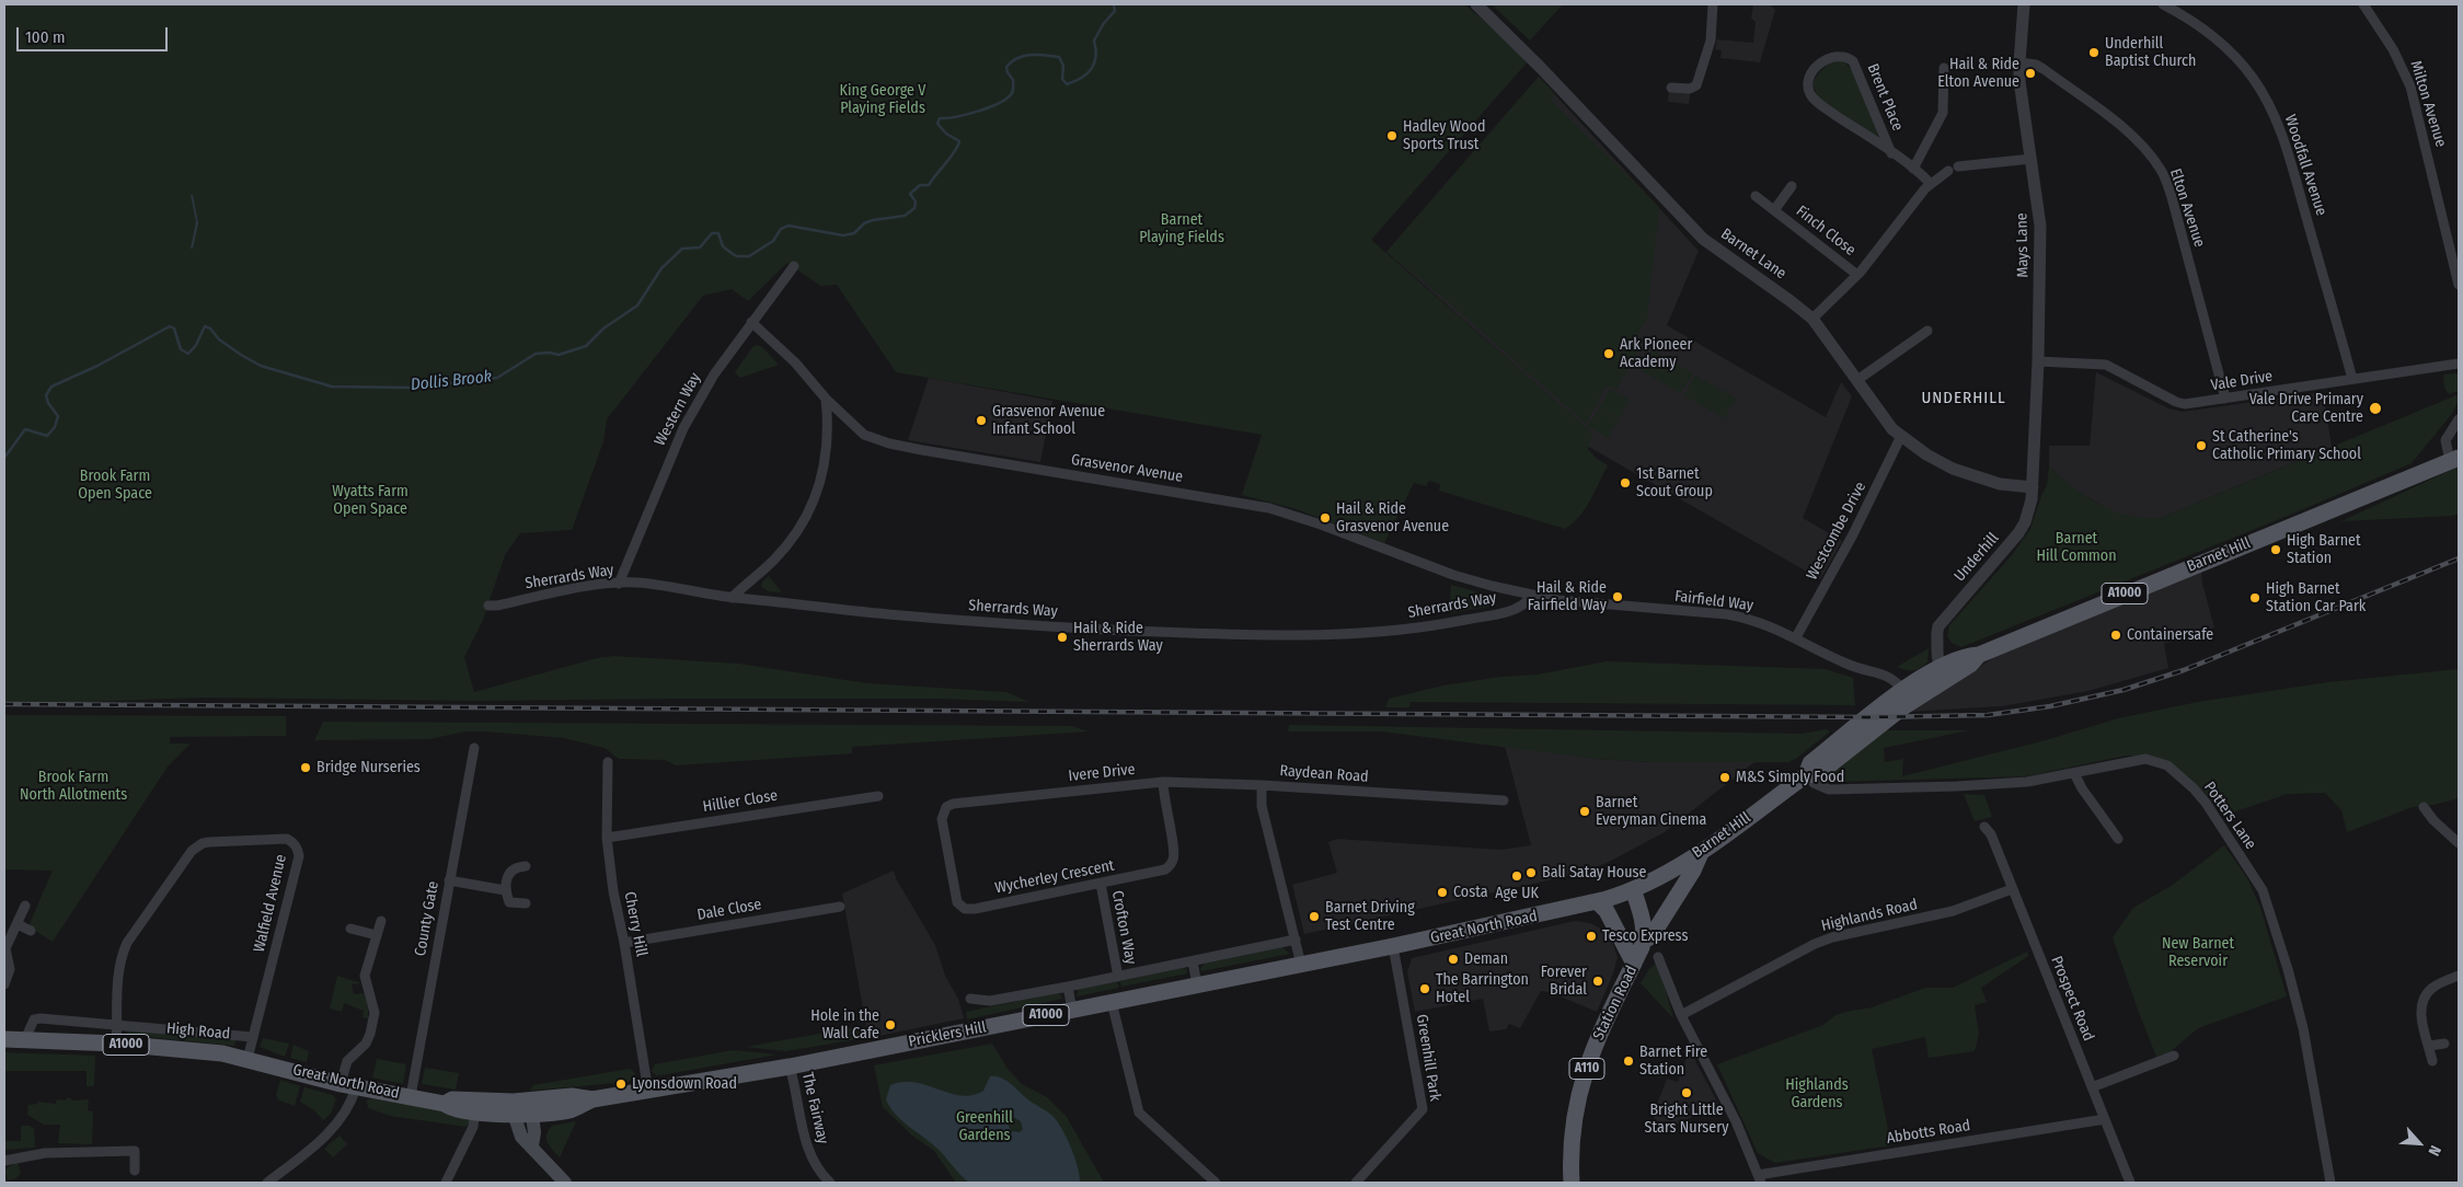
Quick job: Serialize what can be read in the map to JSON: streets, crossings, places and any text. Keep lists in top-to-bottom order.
{
  "streets": {
    "main road": [
      "Barnet Hill",
      "A1000",
      "Great North Road",
      "Station Road",
      "High Road",
      "Pricklers Hill",
      "A110"
    ],
    "street": [
      "Brent Place",
      "Milton Avenue",
      "Woodfall Avenue",
      "Elton Avenue",
      "Finch Close",
      "Mays Lane",
      "Barnet Lane",
      "Vale Drive",
      "Western Way",
      "Grasvenor Avenue",
      "Westcombe Drive",
      "Underhill",
      "Sherrards Way",
      "Fairfield Way",
      "Ivere Drive",
      "Raydean Road",
      "Hillier Close",
      "Potters Lane",
      "Wycherley Crescent",
      "Walfield Avenue",
      "Dale Close",
      "Highlands Road",
      "County Gate",
      "Cherry Hill",
      "Crofton Way",
      "Prospect Road",
      "Greenhill Park",
      "The Fairway",
      "Abbotts Road"
    ]
  },
  "crossings": [
    ["Woodfall Avenue", "Vale Drive"],
    ["Elton Avenue", "Mays Lane"],
    ["Elton Avenue", "Vale Drive"],
    ["Mays Lane", "Barnet Lane"],
    ["Mays Lane", "Vale Drive"],
    ["Mays Lane", "Underhill"],
    ["Barnet Lane", "Westcombe Drive"],
    ["Barnet Lane", "Underhill"],
    ["Western Way", "Grasvenor Avenue"],
    ["Western Way", "Sherrards Way"],
    ["Grasvenor Avenue", "Sherrards Way"],
    ["Grasvenor Avenue", "Fairfield Way"],
    ["Westcombe Drive", "Fairfield Way"],
    ["Barnet Hill", "Underhill"],
    ["Barnet Hill", "Fairfield Way"],
    ["Barnet Hill", "Potters Lane"],
    ["Barnet Hill", "Great North Road"],
    ["Barnet Hill", "A110"],
    ["Sherrards Way", "Fairfield Way"],
    ["Ivere Drive", "Raydean Road"],
    ["Ivere Drive", "Wycherley Crescent"],
    ["Raydean Road", "Great North Road"],
    ["Raydean Road", "Pricklers Hill"],
    ["Hillier Close", "Cherry Hill"],
    ["Wycherley Crescent", "Crofton Way"],
    ["Walfield Avenue", "Great North Road"],
    ["Walfield Avenue", "High Road"],
    ["Dale Close", "Cherry Hill"],
    ["Highlands Road", "Prospect Road"],
    ["County Gate", "Great North Road"],
    ["Cherry Hill", "Pricklers Hill"],
    ["Great North Road", "High Road"],
    ["Great North Road", "Pricklers Hill"],
    ["Great North Road", "Greenhill Park"],
    ["Prospect Road", "Abbotts Road"],
    ["Station Road", "A110"],
    ["Pricklers Hill", "The Fairway"]
  ],
  "districts": ["UNDERHILL"],
  "water": ["Dollis Brook"],
  "parks": [
    "King George V Playing Fields",
    "Barnet Playing Fields",
    "Brook Farm Open Space",
    "Wyatts Farm Open Space",
    "Barnet Hill Common",
    "Brook Farm North Allotments",
    "New Barnet Reservoir",
    "Highlands Gardens",
    "Greenhill Gardens"
  ],
  "places": [
    "Underhill Baptist Church",
    "Hail & Ride Elton Avenue",
    "Hadley Wood Sports Trust",
    "Ark Pioneer Academy",
    "Vale Drive Primary Care Centre",
    "Grasvenor Avenue Infant School",
    "St Catherine's Catholic Primary School",
    "1st Barnet Scout Group",
    "Hail & Ride Grasvenor Avenue",
    "High Barnet Station",
    "Hail & Ride Fairfield Way",
    "High Barnet Station Car Park",
    "Containersafe",
    "Hail & Ride Sherrards Way",
    "Bridge Nurseries",
    "M&S Simply Food",
    "Barnet Everyman Cinema",
    "Bali Satay House",
    "Age UK",
    "Costa",
    "Barnet Driving Test Centre",
    "Tesco Express",
    "Deman",
    "Forever Bridal",
    "The Barrington Hotel",
    "Hole in the Wall Cafe",
    "Barnet Fire Station",
    "Lyonsdown Road",
    "Bright Little Stars Nursery"
  ],
  "scale_bar": "100 m",
  "north": "bottom right"
}
